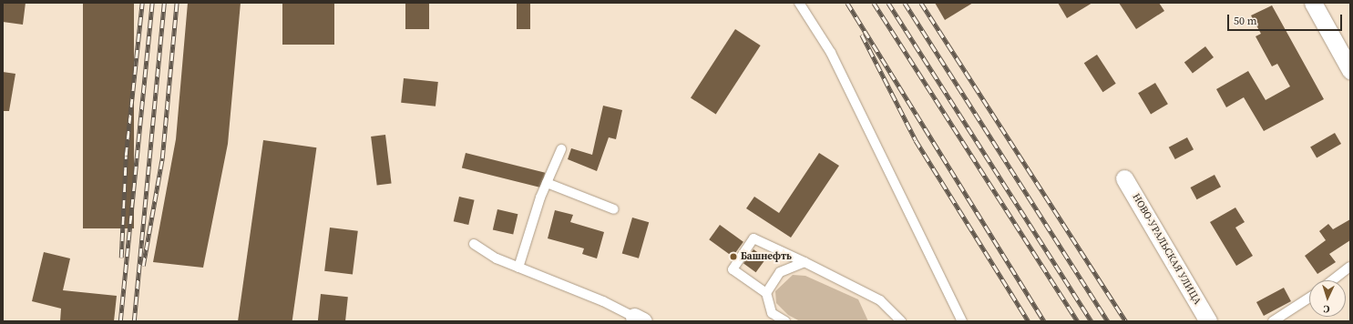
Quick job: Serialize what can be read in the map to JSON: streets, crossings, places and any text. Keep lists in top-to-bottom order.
{
  "streets": {
    "street": ["НОВО-УРАЛЬСКАЯ УЛИЦА"]
  },
  "places": ["Башнефть"],
  "scale_bar": "50 m",
  "north": "bottom"
}
